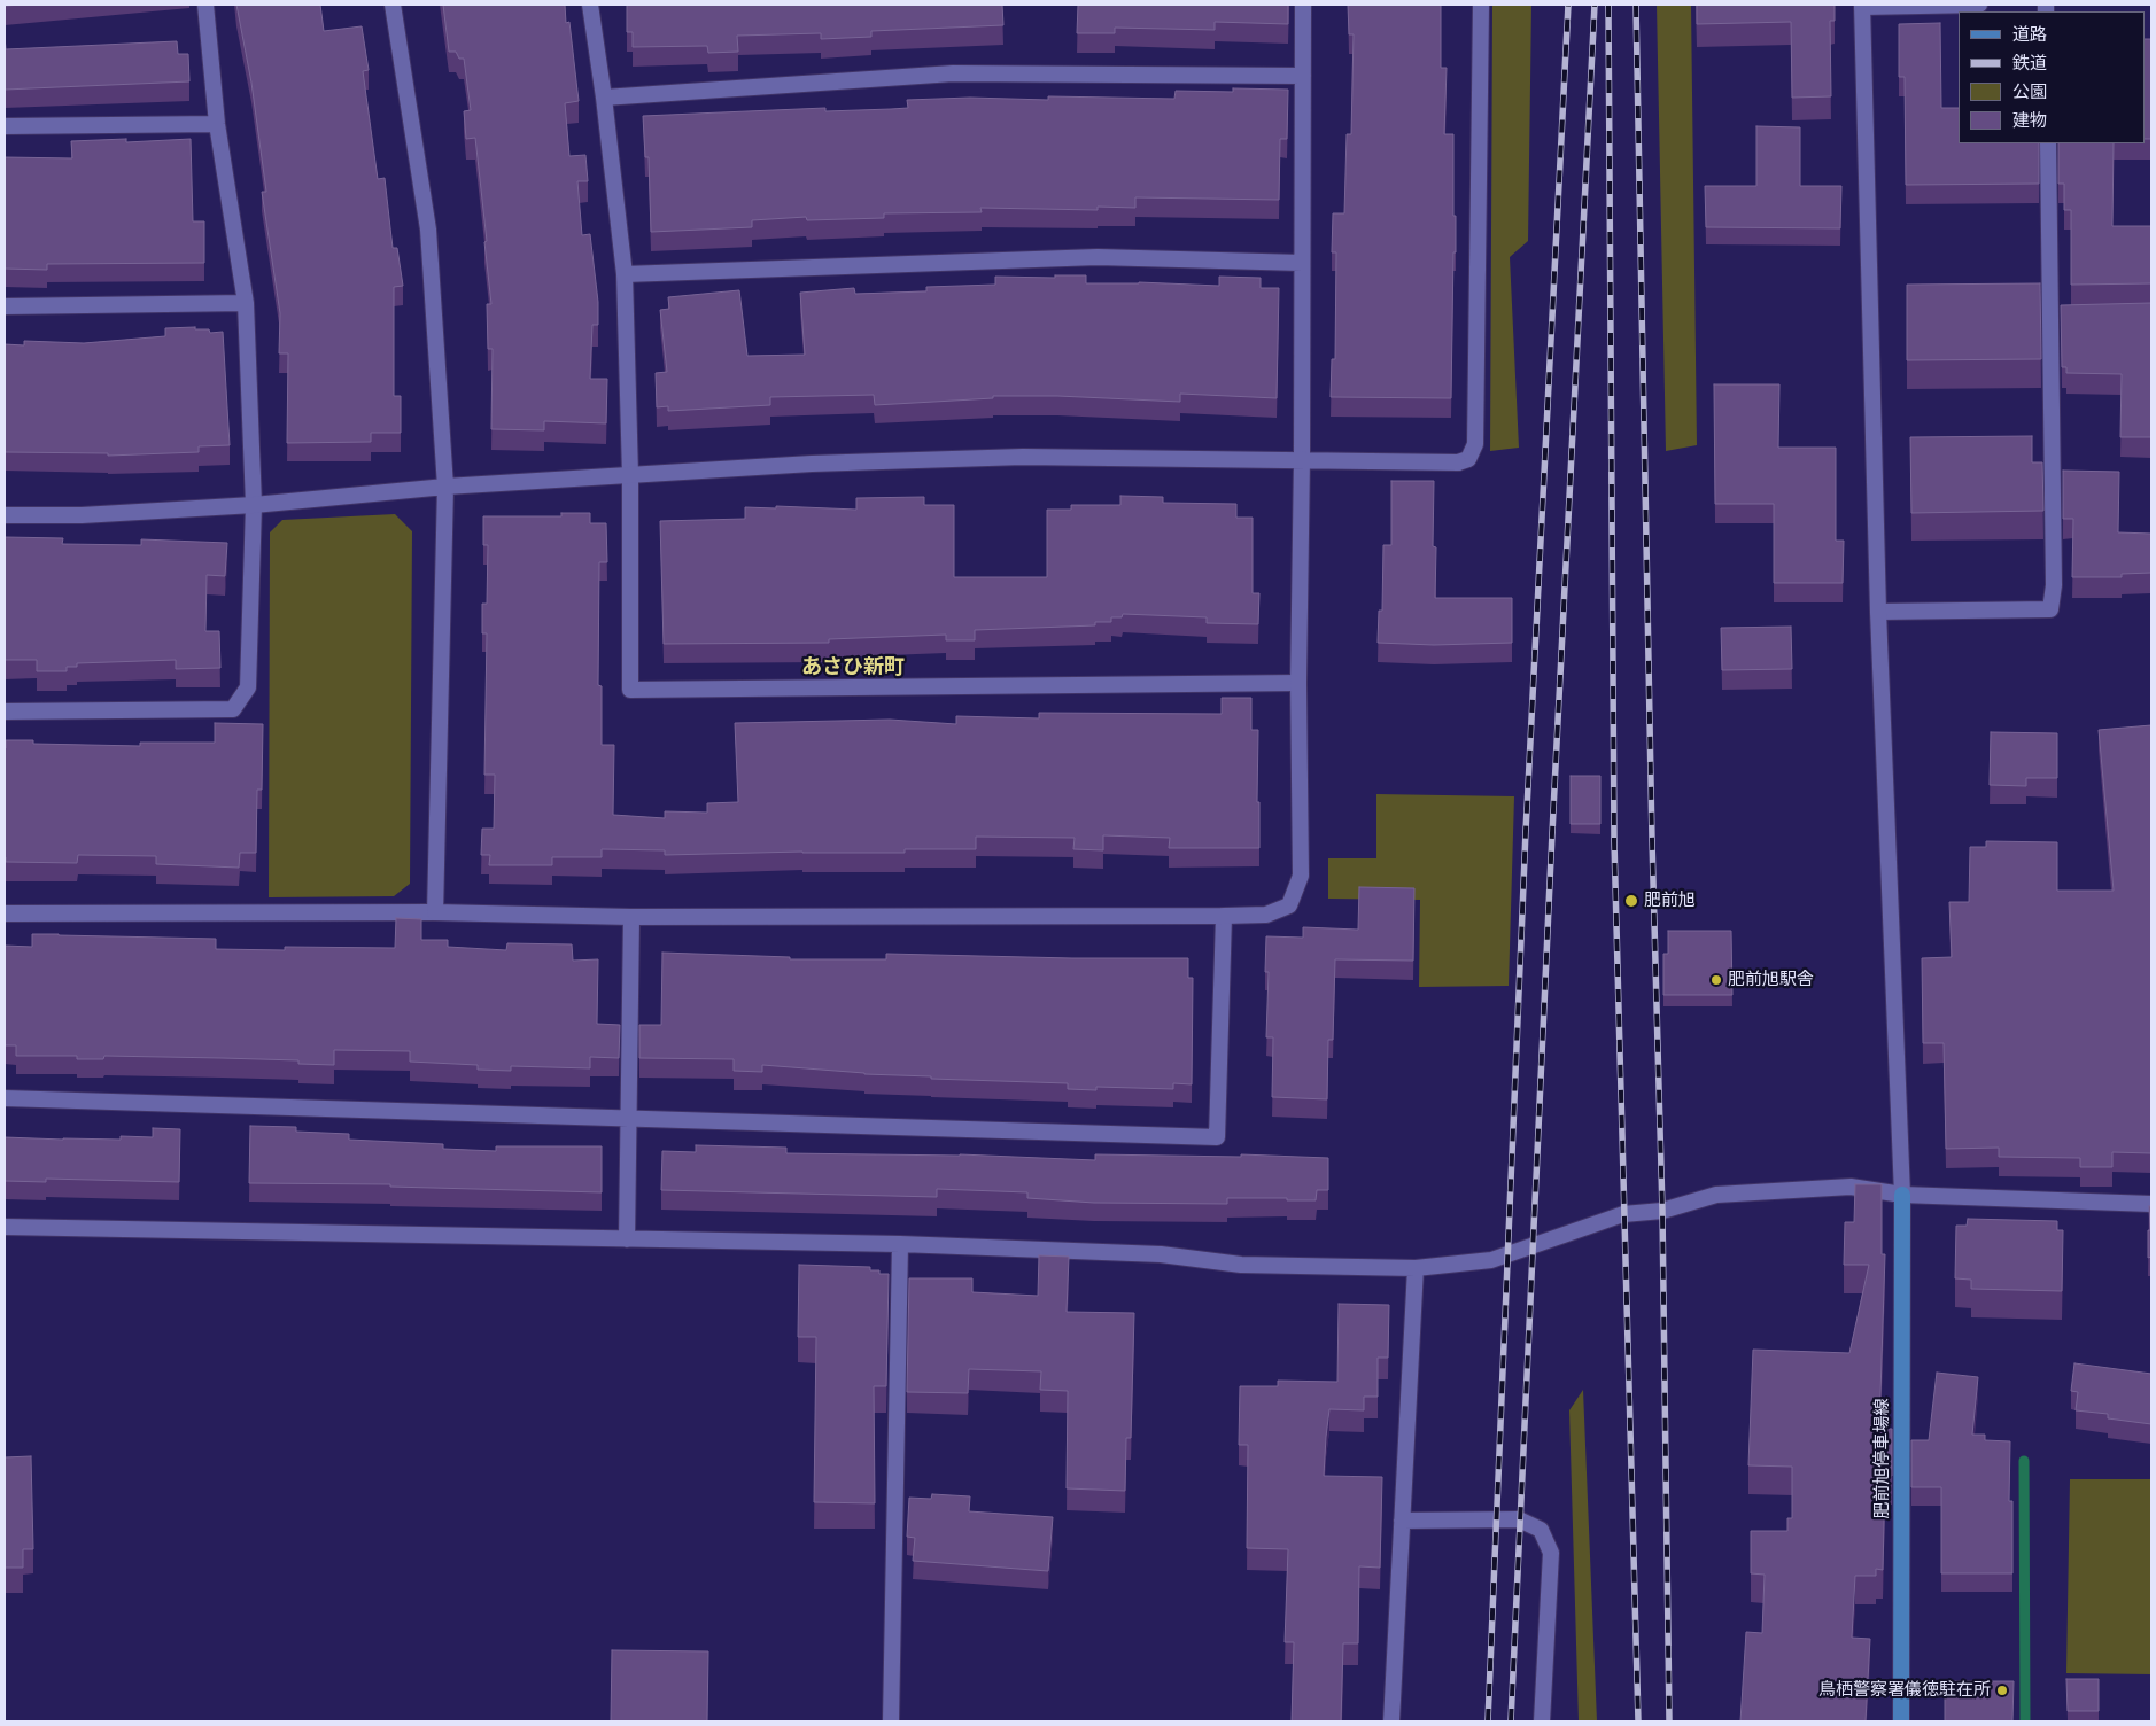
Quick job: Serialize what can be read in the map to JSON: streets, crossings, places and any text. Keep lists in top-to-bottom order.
{
  "streets": {
    "main road": ["肥前旭停車場線"]
  },
  "districts": ["あさひ新町"],
  "places": ["肥前旭", "肥前旭駅舎", "鳥栖警察署儀徳駐在所"],
  "legend": [
    "道路",
    "鉄道",
    "公園",
    "建物"
  ]
}
